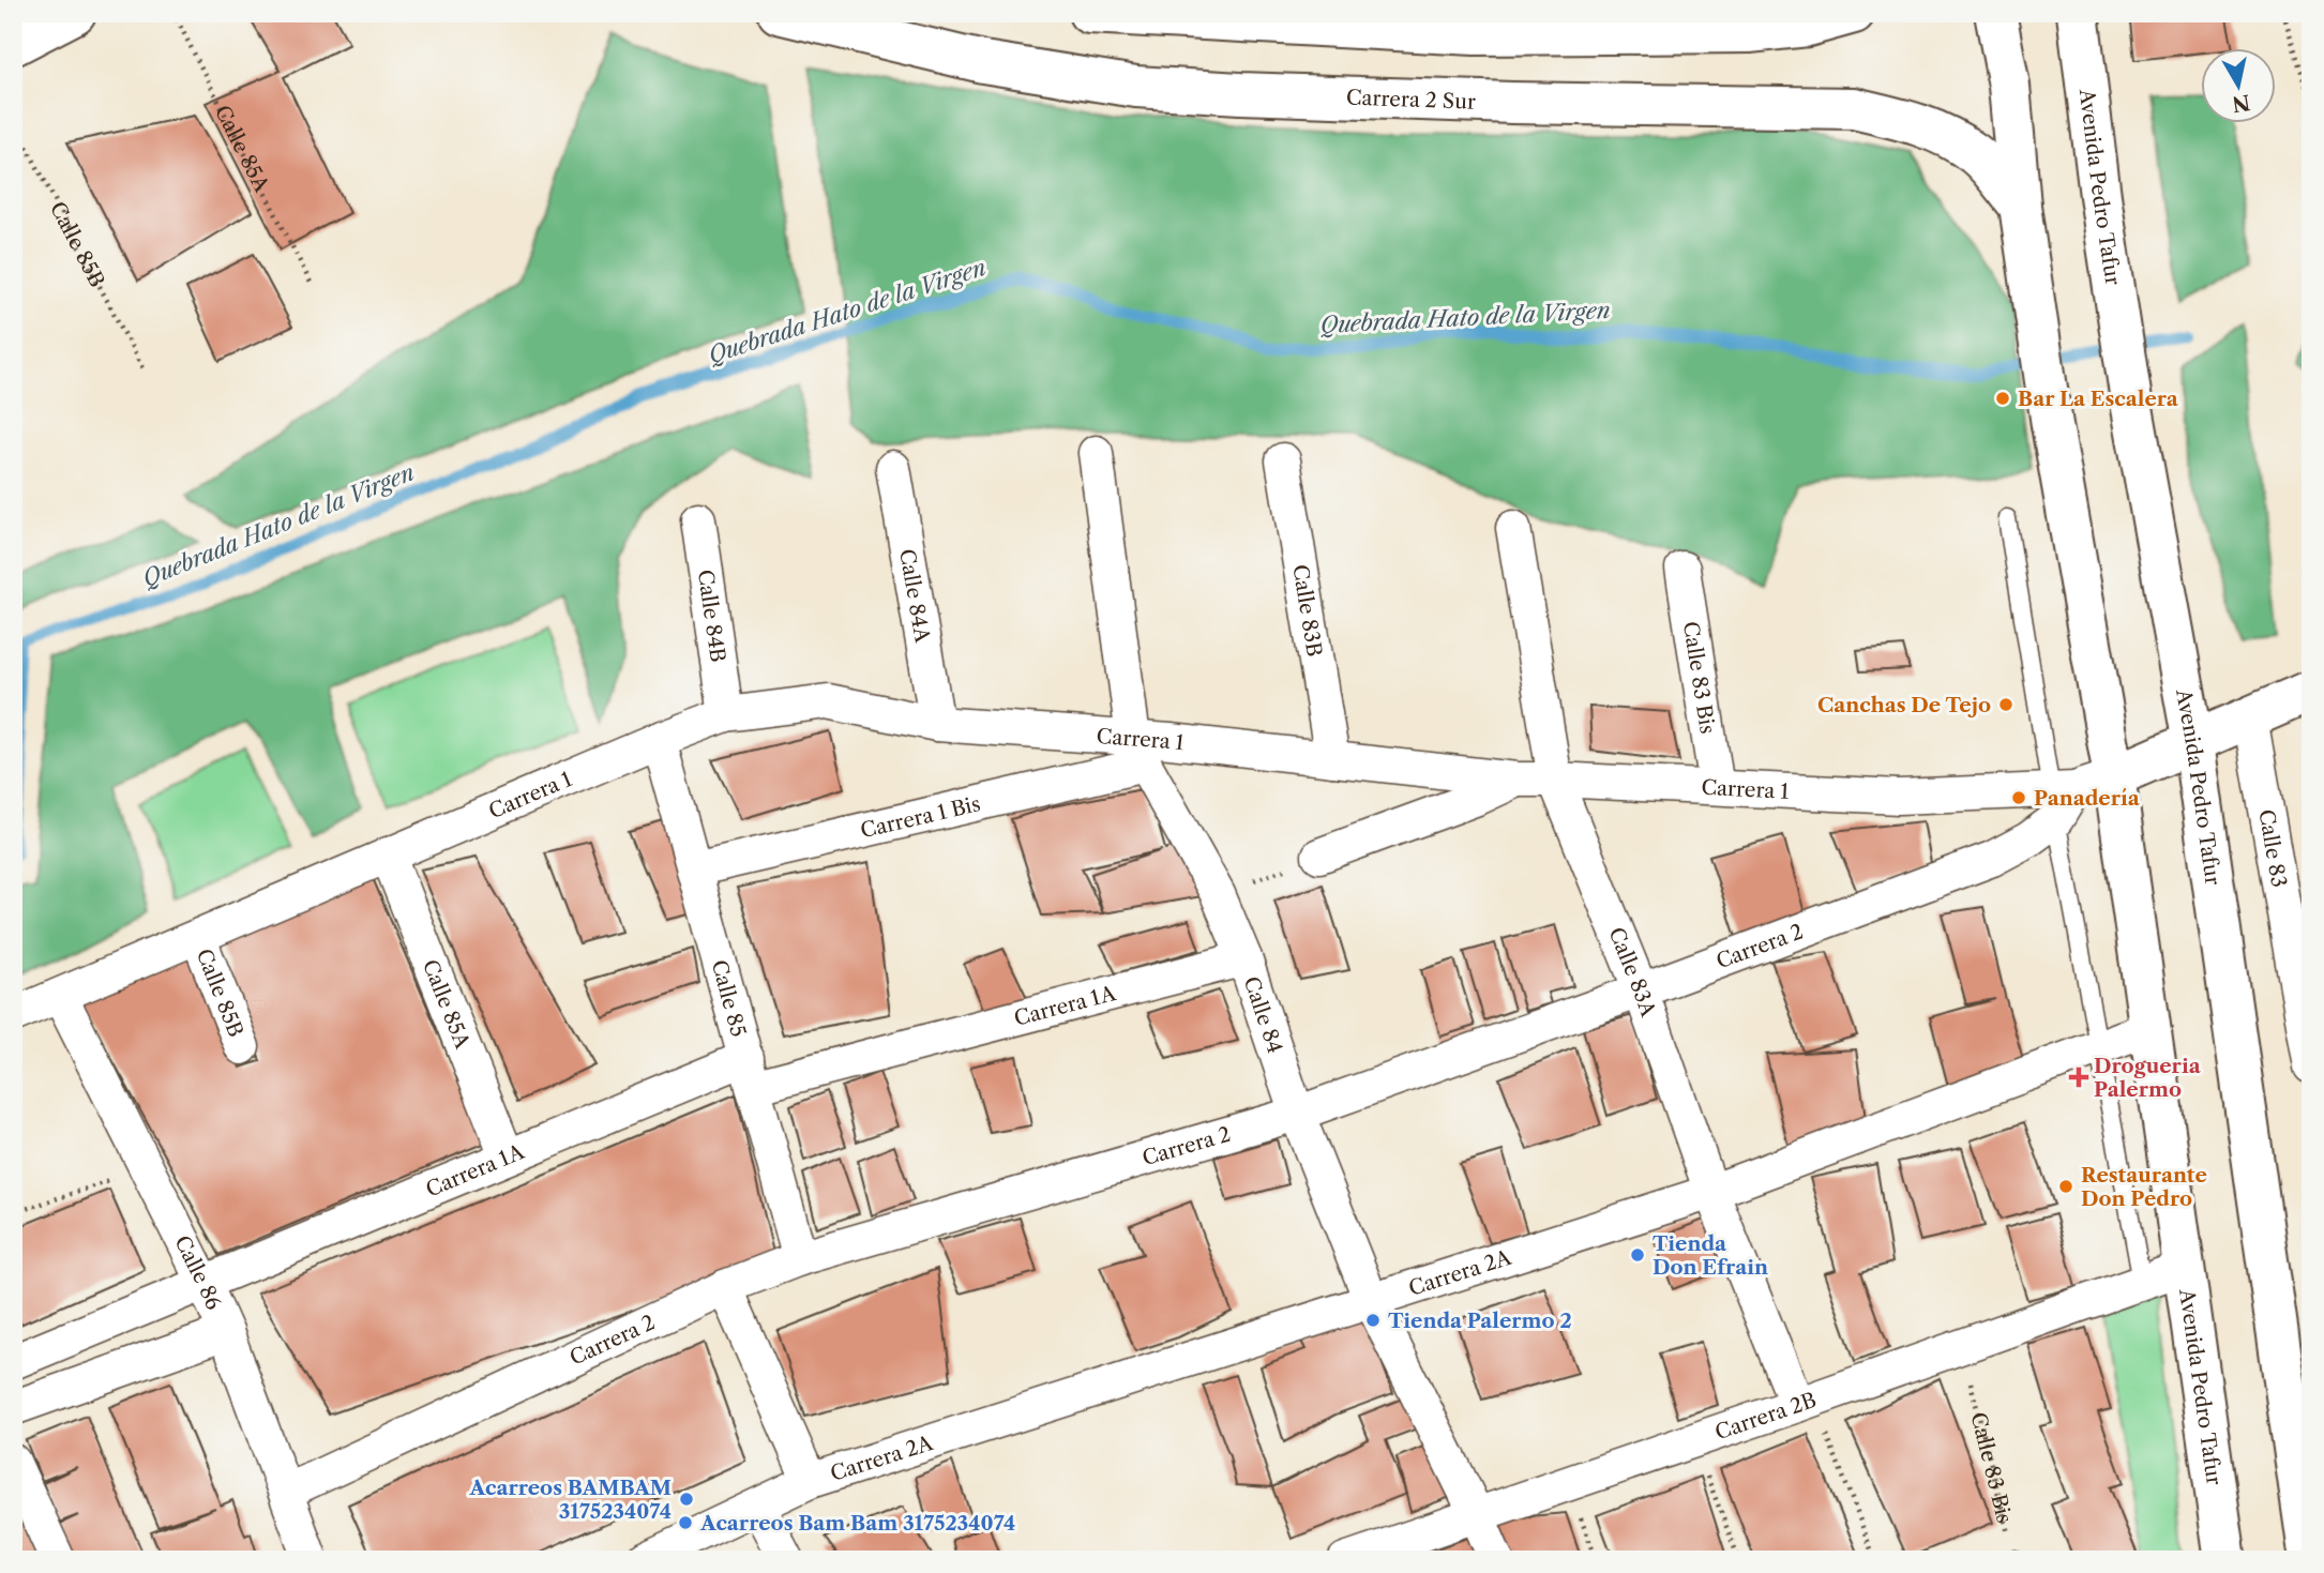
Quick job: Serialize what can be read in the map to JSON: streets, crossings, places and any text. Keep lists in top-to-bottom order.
{
  "streets": {
    "main road": ["Carrera 2 Sur", "Avenida Pedro Tafur", "Carrera 1"],
    "street": [
      "Calle 85A",
      "Calle 85B",
      "Calle 84A",
      "Calle 83B",
      "Calle 84B",
      "Calle 83 Bis",
      "Carrera 1 Bis",
      "Calle 83",
      "Carrera 2",
      "Calle 83A",
      "Calle 85",
      "Carrera 1A",
      "Calle 84",
      "Carrera 2A",
      "Calle 86",
      "Carrera 2B"
    ]
  },
  "crossings": [
    ["Carrera 2 Sur", "Avenida Pedro Tafur"],
    ["Calle 85A", "Carrera 1"],
    ["Calle 85A", "Carrera 1A"],
    ["Avenida Pedro Tafur", "Carrera 1"],
    ["Avenida Pedro Tafur", "Carrera 2A"],
    ["Avenida Pedro Tafur", "Carrera 2B"],
    ["Calle 85B", "Carrera 1"],
    ["Calle 84A", "Carrera 1"],
    ["Calle 83B", "Carrera 1"],
    ["Calle 84B", "Carrera 1"],
    ["Calle 83 Bis", "Carrera 1"],
    ["Carrera 1", "Carrera 1 Bis"],
    ["Carrera 1", "Calle 83"],
    ["Carrera 1", "Carrera 2"],
    ["Carrera 1", "Calle 83A"],
    ["Carrera 1", "Calle 85"],
    ["Carrera 1", "Calle 84"],
    ["Carrera 1", "Calle 86"],
    ["Carrera 1 Bis", "Calle 85"],
    ["Carrera 1 Bis", "Calle 84"],
    ["Carrera 2", "Calle 83A"],
    ["Carrera 2", "Calle 85"],
    ["Carrera 2", "Calle 84"],
    ["Carrera 2", "Calle 86"],
    ["Calle 83A", "Carrera 2A"],
    ["Calle 83A", "Carrera 2B"],
    ["Calle 85", "Carrera 1A"],
    ["Carrera 1A", "Calle 84"],
    ["Carrera 1A", "Calle 86"],
    ["Calle 84", "Carrera 2A"],
    ["Calle 84", "Carrera 2B"]
  ],
  "water": ["Quebrada Hato de la Virgen"],
  "places": {
    "other": [
      "Bar La Escalera",
      "Canchas De Tejo",
      "Panadería",
      "Restaurante Don Pedro",
      "Tienda Don Efrain",
      "Tienda Palermo 2",
      "Acarreos BAMBAM 3175234074",
      "Acarreos Bam Bam 3175234074"
    ],
    "health": ["Drogueria Palermo"]
  },
  "north": "bottom"
}
